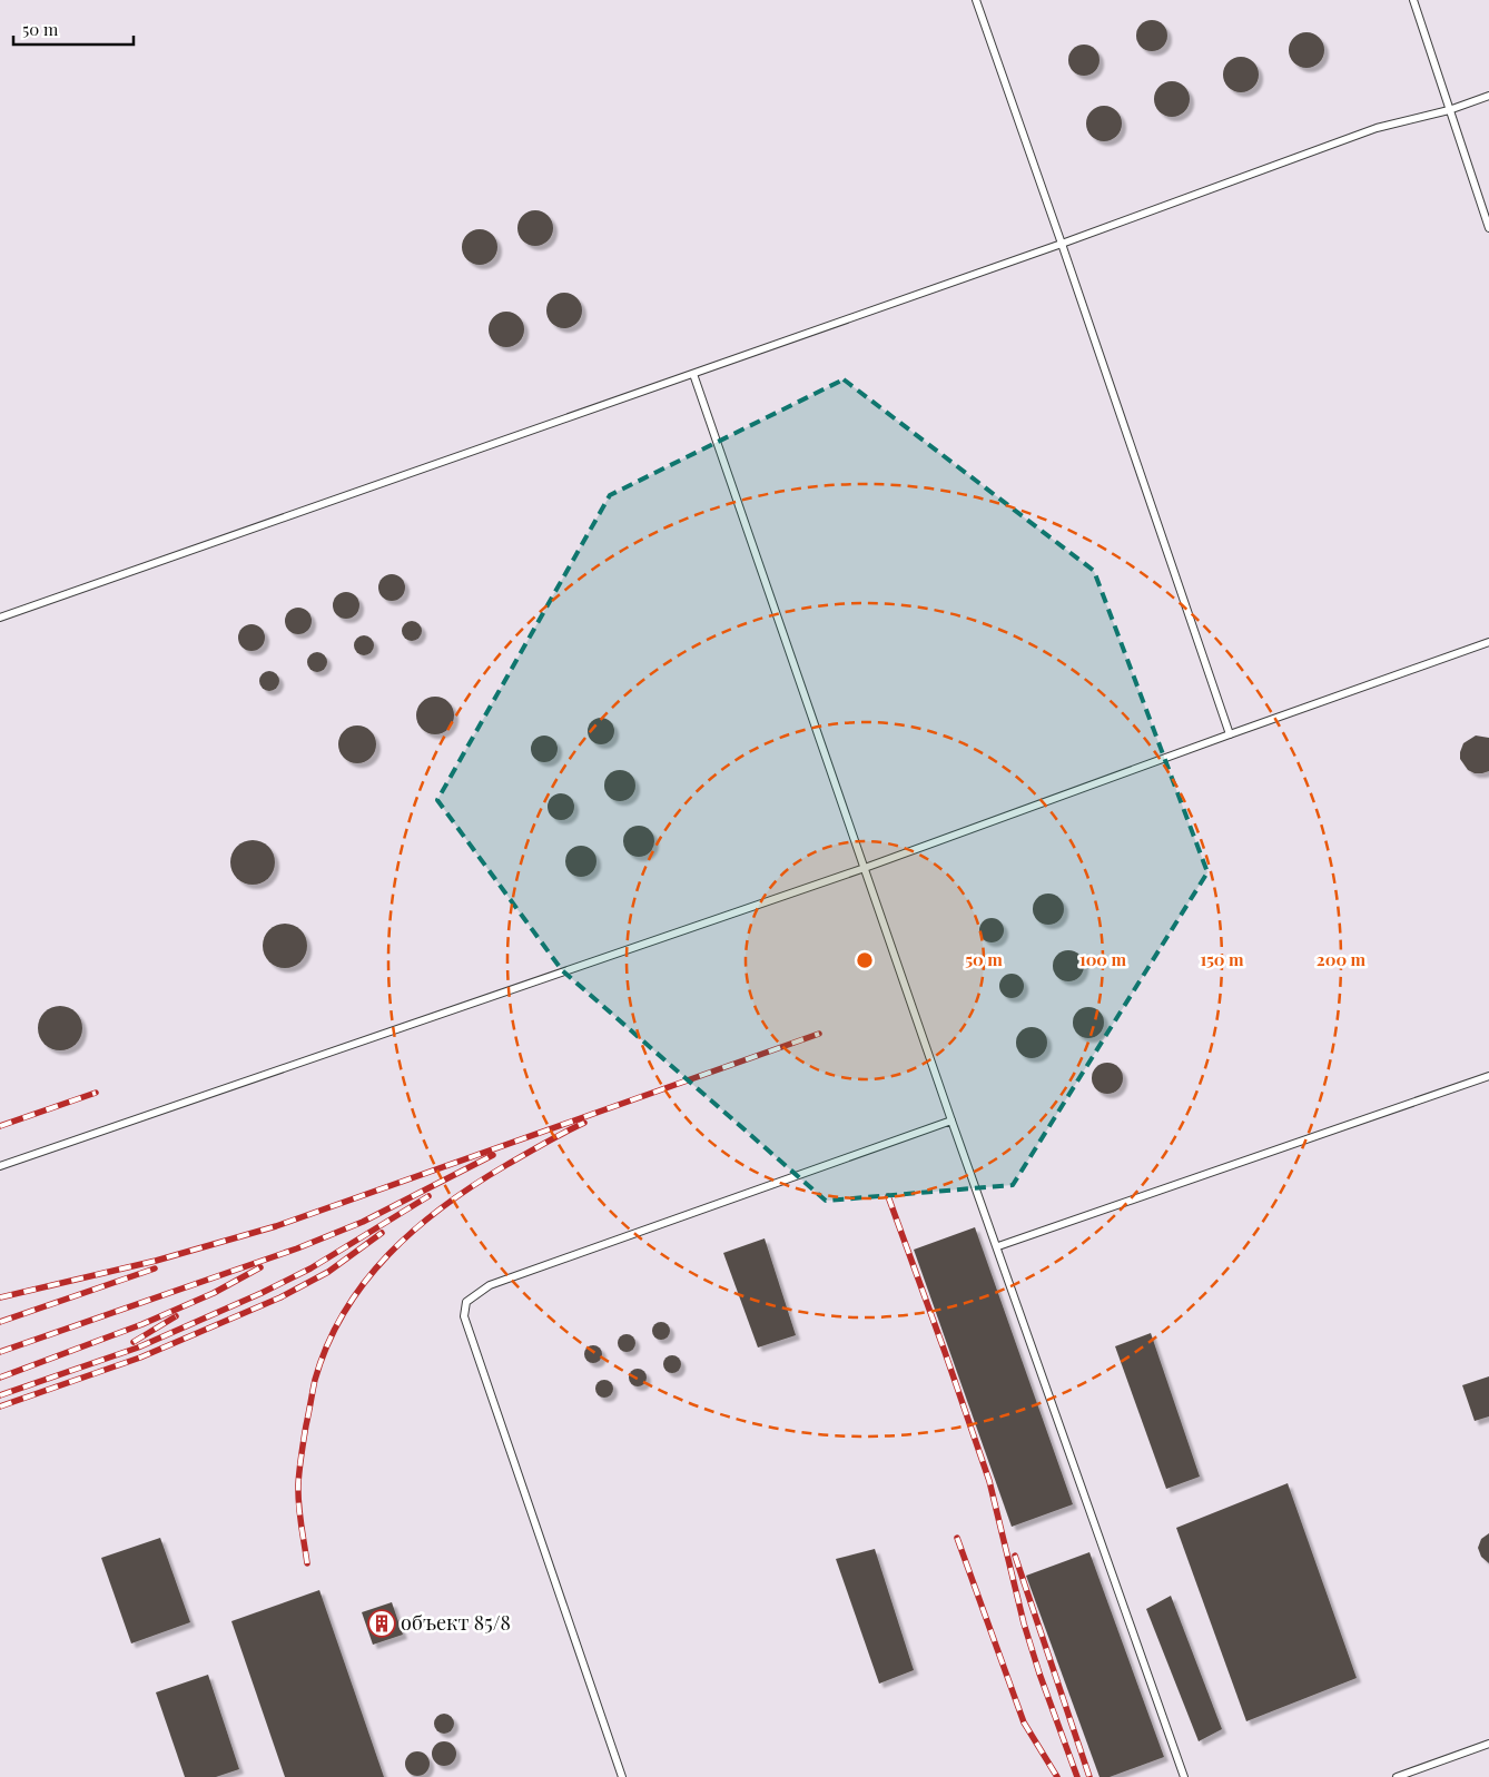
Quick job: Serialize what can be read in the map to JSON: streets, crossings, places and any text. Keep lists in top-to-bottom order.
{
  "places": {
    "building": ["объект 85/8"]
  },
  "scale_bar": "50 m",
  "rings": [
    "50 m",
    "100 m",
    "150 m",
    "200 m"
  ]
}
